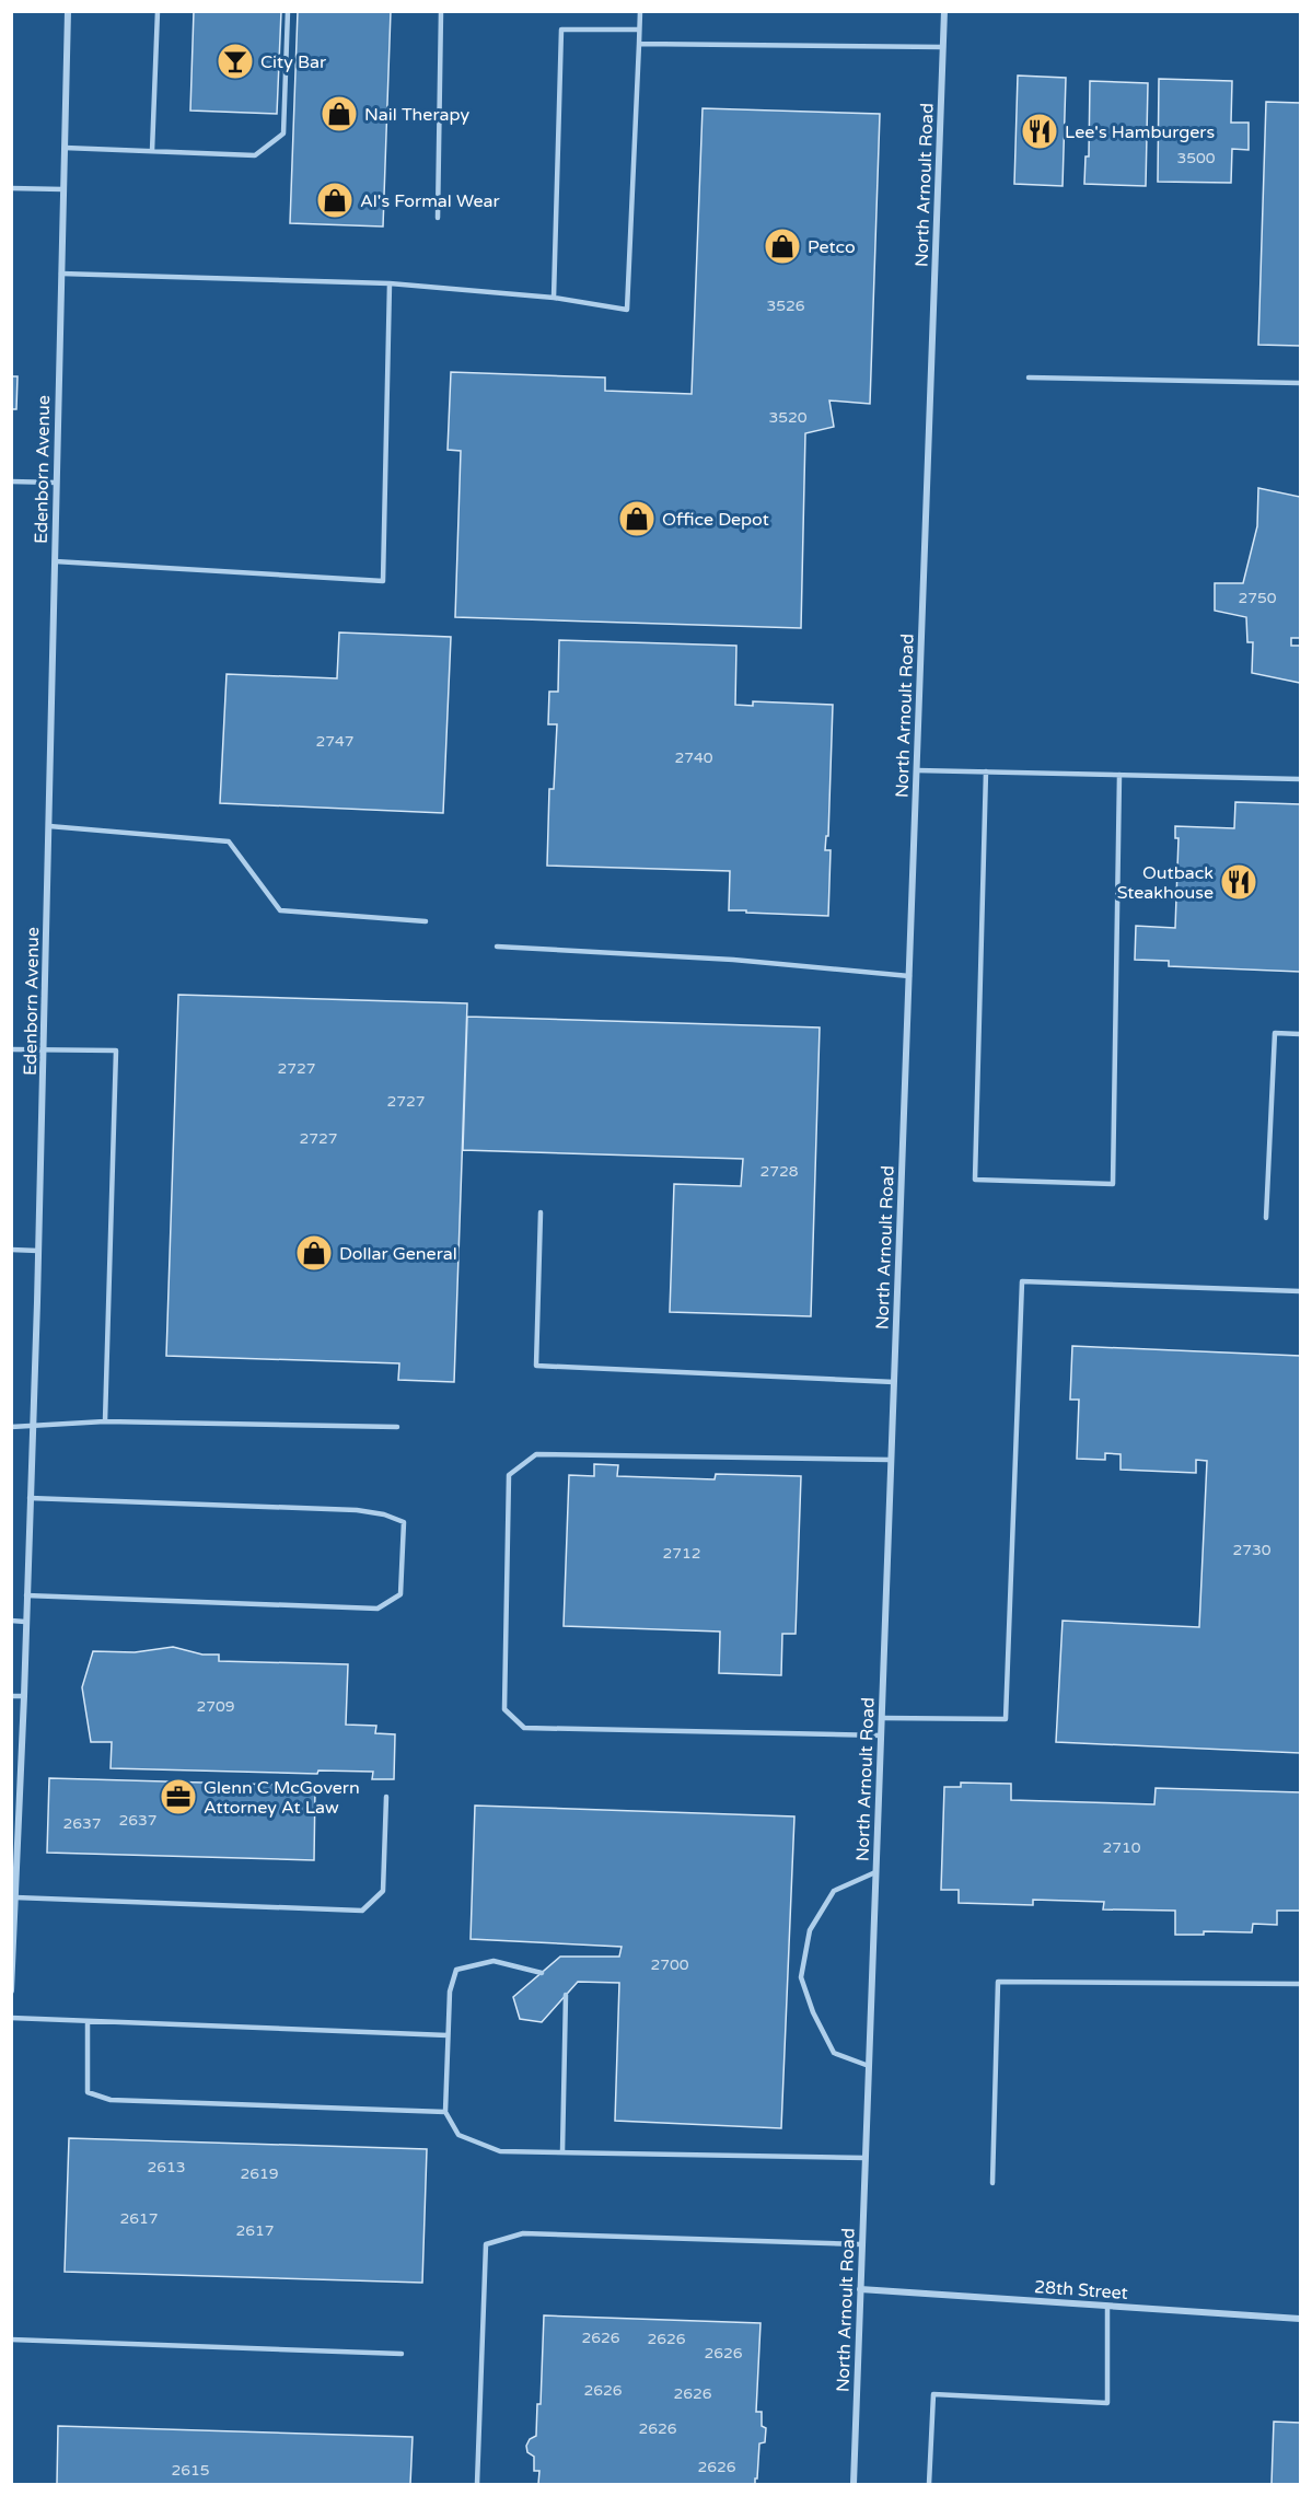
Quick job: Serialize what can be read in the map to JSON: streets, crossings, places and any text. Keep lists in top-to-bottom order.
{
  "streets": {
    "street": ["North Arnoult Road", "Edenborn Avenue", "28th Street"]
  },
  "crossings": [
    ["North Arnoult Road", "28th Street"]
  ],
  "places": {
    "bar": ["City Bar"],
    "shop": [
      "Nail Therapy",
      "Al's Formal Wear",
      "Petco",
      "Office Depot",
      "Dollar General"
    ],
    "restaurant": ["Lee's Hamburgers", "Outback Steakhouse"],
    "office": ["Glenn C McGovern Attorney At Law"]
  },
  "house_numbers": [
    "3500",
    "3526",
    "3520",
    "2750",
    "2747",
    "2740",
    "2727",
    "2727",
    "2727",
    "2728",
    "2730",
    "2712",
    "2709",
    "2637",
    "2637",
    "2710",
    "2700",
    "2613",
    "2619",
    "2617",
    "2617",
    "2626",
    "2626",
    "2626",
    "2626",
    "2626",
    "2626",
    "2626",
    "2615"
  ]
}
